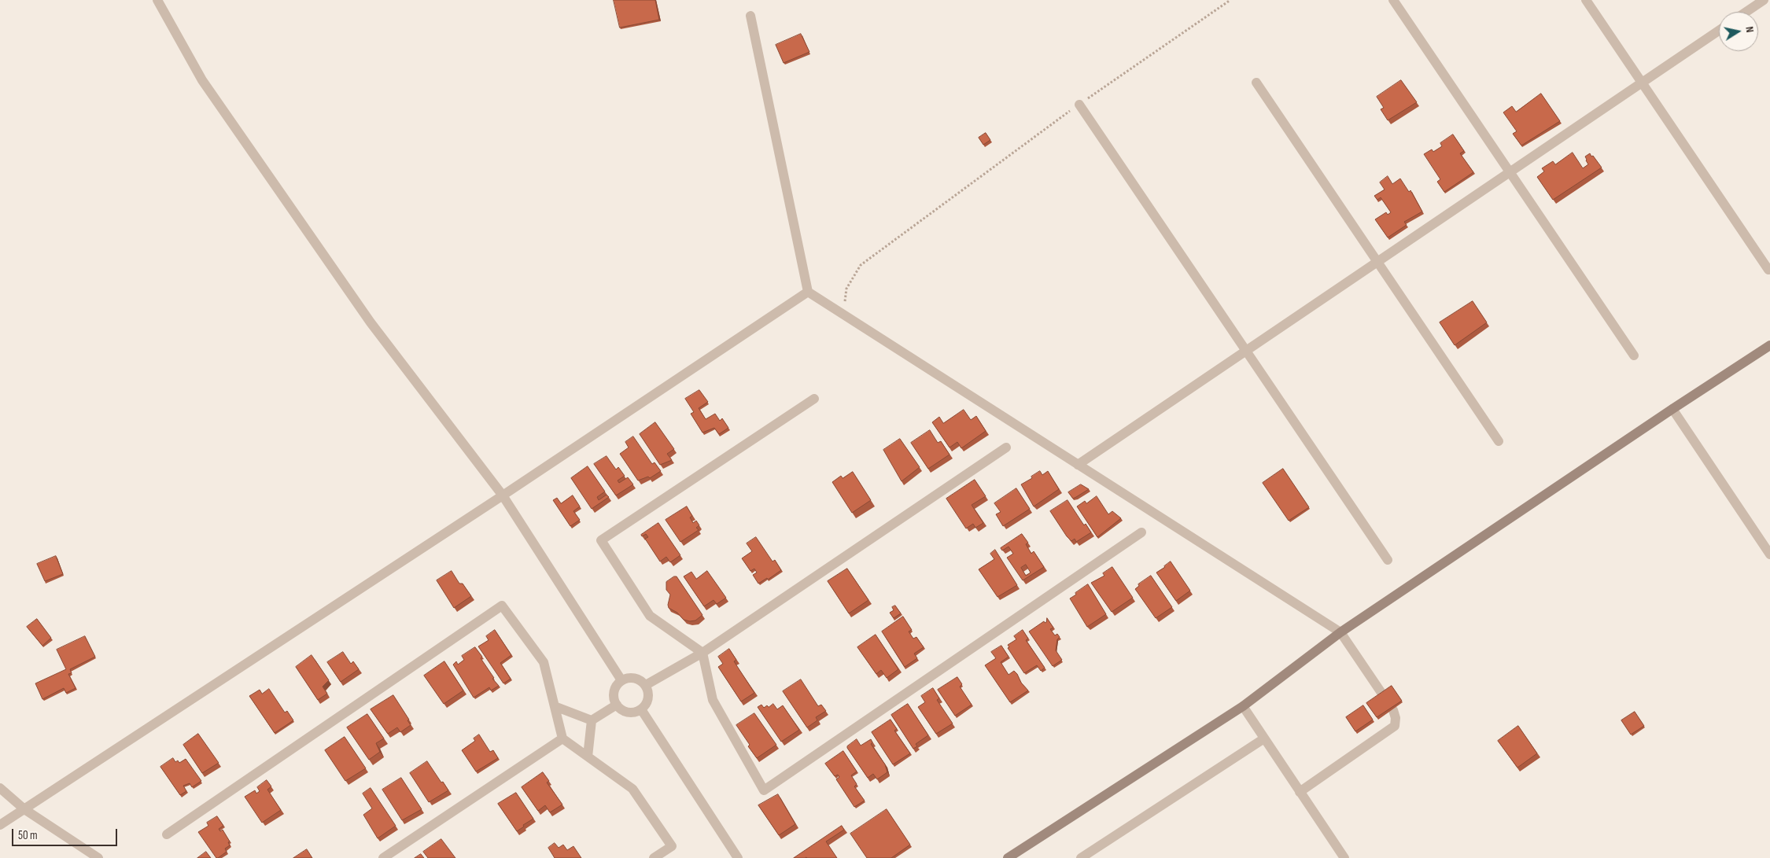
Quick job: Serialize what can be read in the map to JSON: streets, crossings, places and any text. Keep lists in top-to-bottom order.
{
  "scale_bar": "50 m",
  "north": "right"
}
